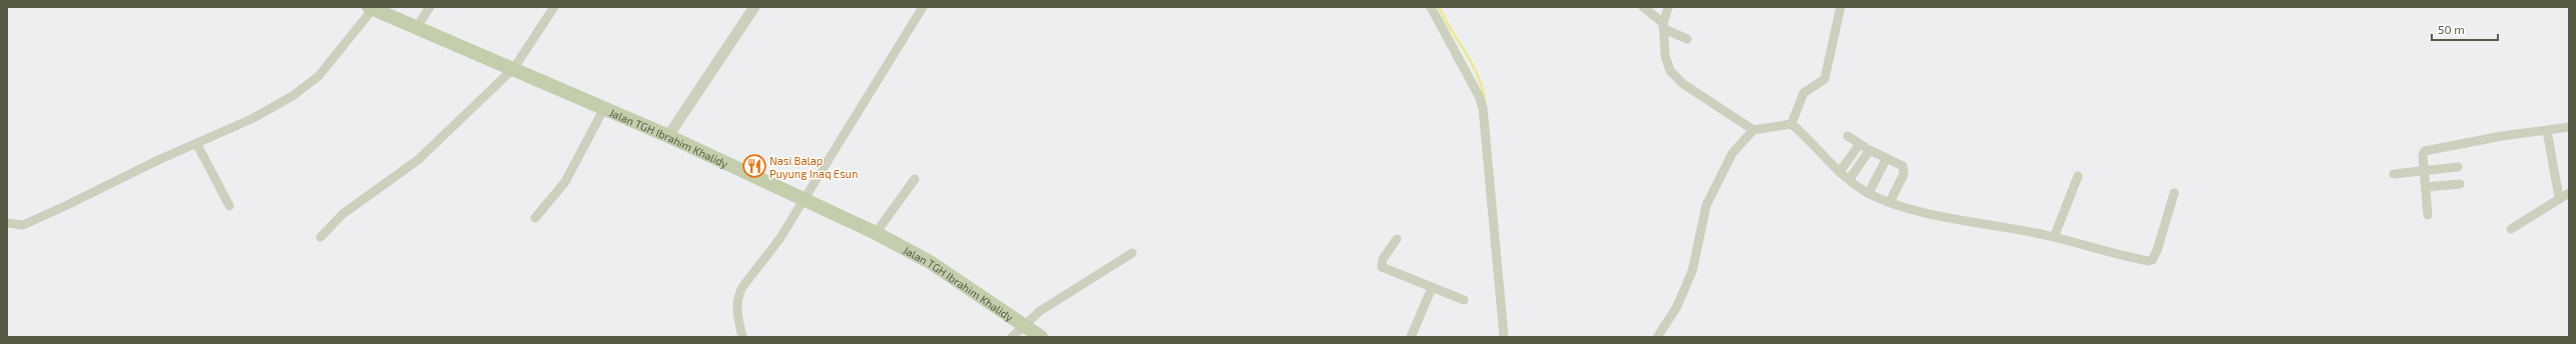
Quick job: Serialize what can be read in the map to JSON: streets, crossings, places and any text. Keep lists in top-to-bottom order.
{
  "streets": {
    "main road": ["Jalan TGH Ibrahim Khalidy"]
  },
  "places": {
    "restaurant": ["Nasi Balap Puyung Inaq Esun"]
  },
  "scale_bar": "50 m"
}
